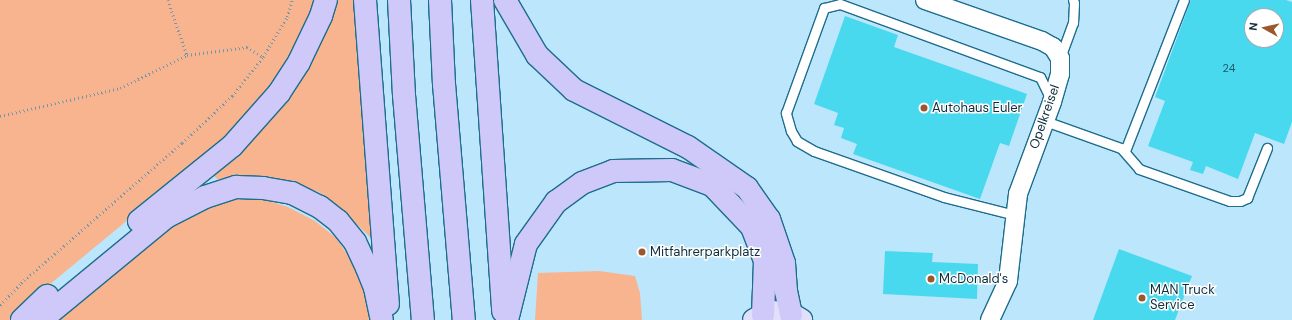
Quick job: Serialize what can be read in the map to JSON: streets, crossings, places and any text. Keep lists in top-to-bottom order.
{
  "streets": {
    "street": ["Opelkreisel"]
  },
  "places": [
    "Autohaus Euler",
    "Mitfahrerparkplatz",
    "McDonald's",
    "MAN Truck Service"
  ],
  "house_numbers": ["24"],
  "north": "left"
}
